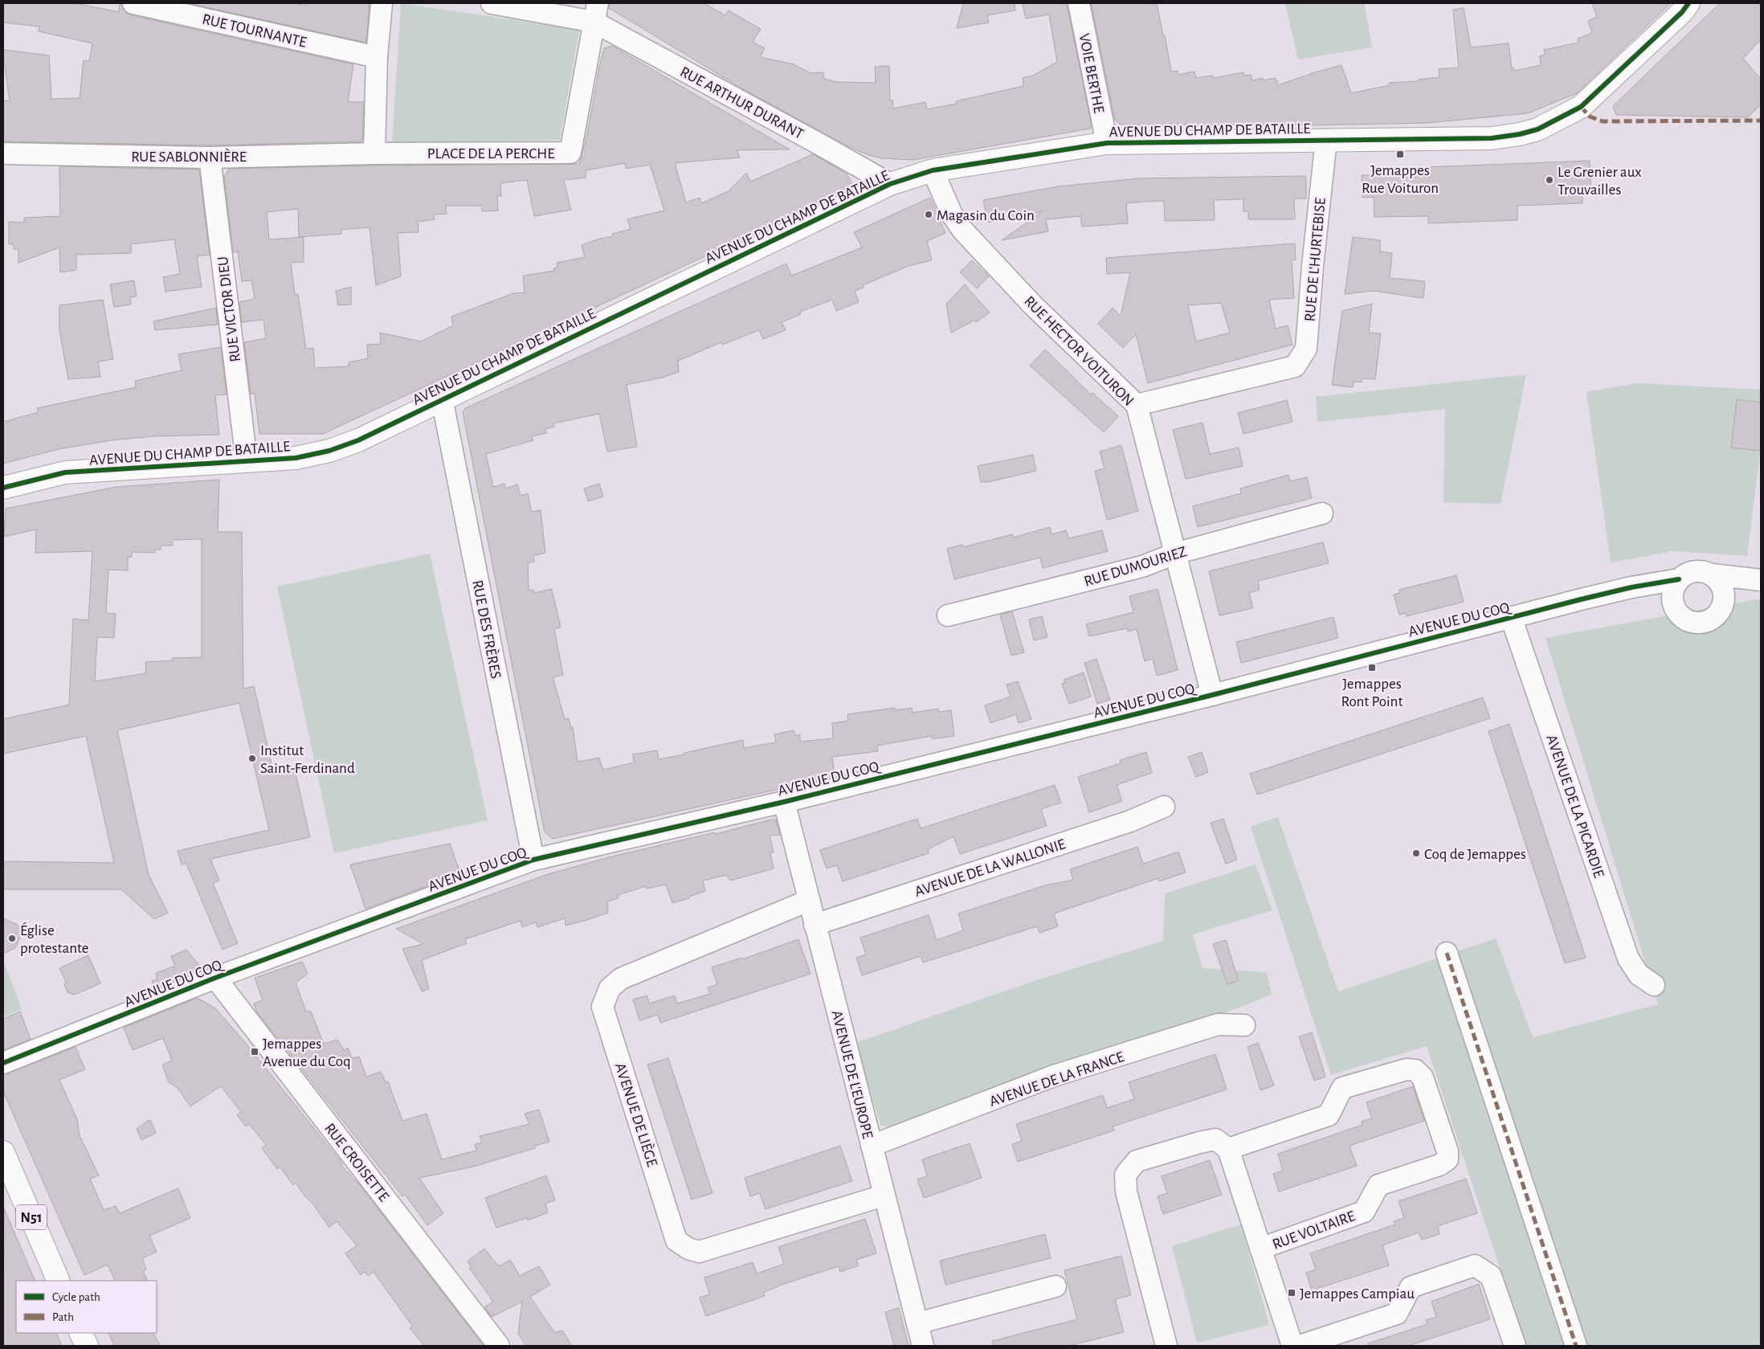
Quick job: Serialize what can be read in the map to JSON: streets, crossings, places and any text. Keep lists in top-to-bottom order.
{
  "streets": {
    "street": [
      "RUE TOURNANTE",
      "VOIE BERTHE",
      "RUE ARTHUR DURANT",
      "AVENUE DU CHAMP DE BATAILLE",
      "PLACE DE LA PERCHE",
      "RUE SABLONNIÈRE",
      "RUE DE L'HURTEBISE",
      "RUE VICTOR DIEU",
      "RUE HECTOR VOITURON",
      "RUE DUMOURIEZ",
      "AVENUE DU COQ",
      "RUE DES FRÈRES",
      "AVENUE DE LA PICARDIE",
      "AVENUE DE LA WALLONIE",
      "AVENUE DE L'EUROPE",
      "AVENUE DE LA FRANCE",
      "AVENUE DE LIÈGE",
      "RUE CROISETTE",
      "N51",
      "RUE VOLTAIRE"
    ]
  },
  "crossings": [
    ["VOIE BERTHE", "AVENUE DU CHAMP DE BATAILLE"],
    ["RUE ARTHUR DURANT", "AVENUE DU CHAMP DE BATAILLE"],
    ["RUE ARTHUR DURANT", "PLACE DE LA PERCHE"],
    ["AVENUE DU CHAMP DE BATAILLE", "RUE DE L'HURTEBISE"],
    ["AVENUE DU CHAMP DE BATAILLE", "RUE VICTOR DIEU"],
    ["AVENUE DU CHAMP DE BATAILLE", "RUE HECTOR VOITURON"],
    ["AVENUE DU CHAMP DE BATAILLE", "RUE DES FRÈRES"],
    ["PLACE DE LA PERCHE", "RUE SABLONNIÈRE"],
    ["RUE SABLONNIÈRE", "RUE VICTOR DIEU"],
    ["RUE DE L'HURTEBISE", "RUE HECTOR VOITURON"],
    ["RUE HECTOR VOITURON", "RUE DUMOURIEZ"],
    ["RUE HECTOR VOITURON", "AVENUE DU COQ"],
    ["AVENUE DU COQ", "RUE DES FRÈRES"],
    ["AVENUE DU COQ", "AVENUE DE LA PICARDIE"],
    ["AVENUE DU COQ", "AVENUE DE L'EUROPE"],
    ["AVENUE DU COQ", "RUE CROISETTE"],
    ["AVENUE DE LA WALLONIE", "AVENUE DE L'EUROPE"],
    ["AVENUE DE L'EUROPE", "AVENUE DE LA FRANCE"],
    ["AVENUE DE L'EUROPE", "AVENUE DE LIÈGE"]
  ],
  "places": {
    "transit": [
      "Jemappes Rue Voituron",
      "Jemappes Ront Point",
      "Jemappes Avenue du Coq",
      "Jemappes Campiau"
    ],
    "other": [
      "Le Grenier aux Trouvailles",
      "Magasin du Coin",
      "Institut Saint-Ferdinand",
      "Coq de Jemappes",
      "Église protestante"
    ]
  },
  "legend": ["Cycle path", "Path"]
}
